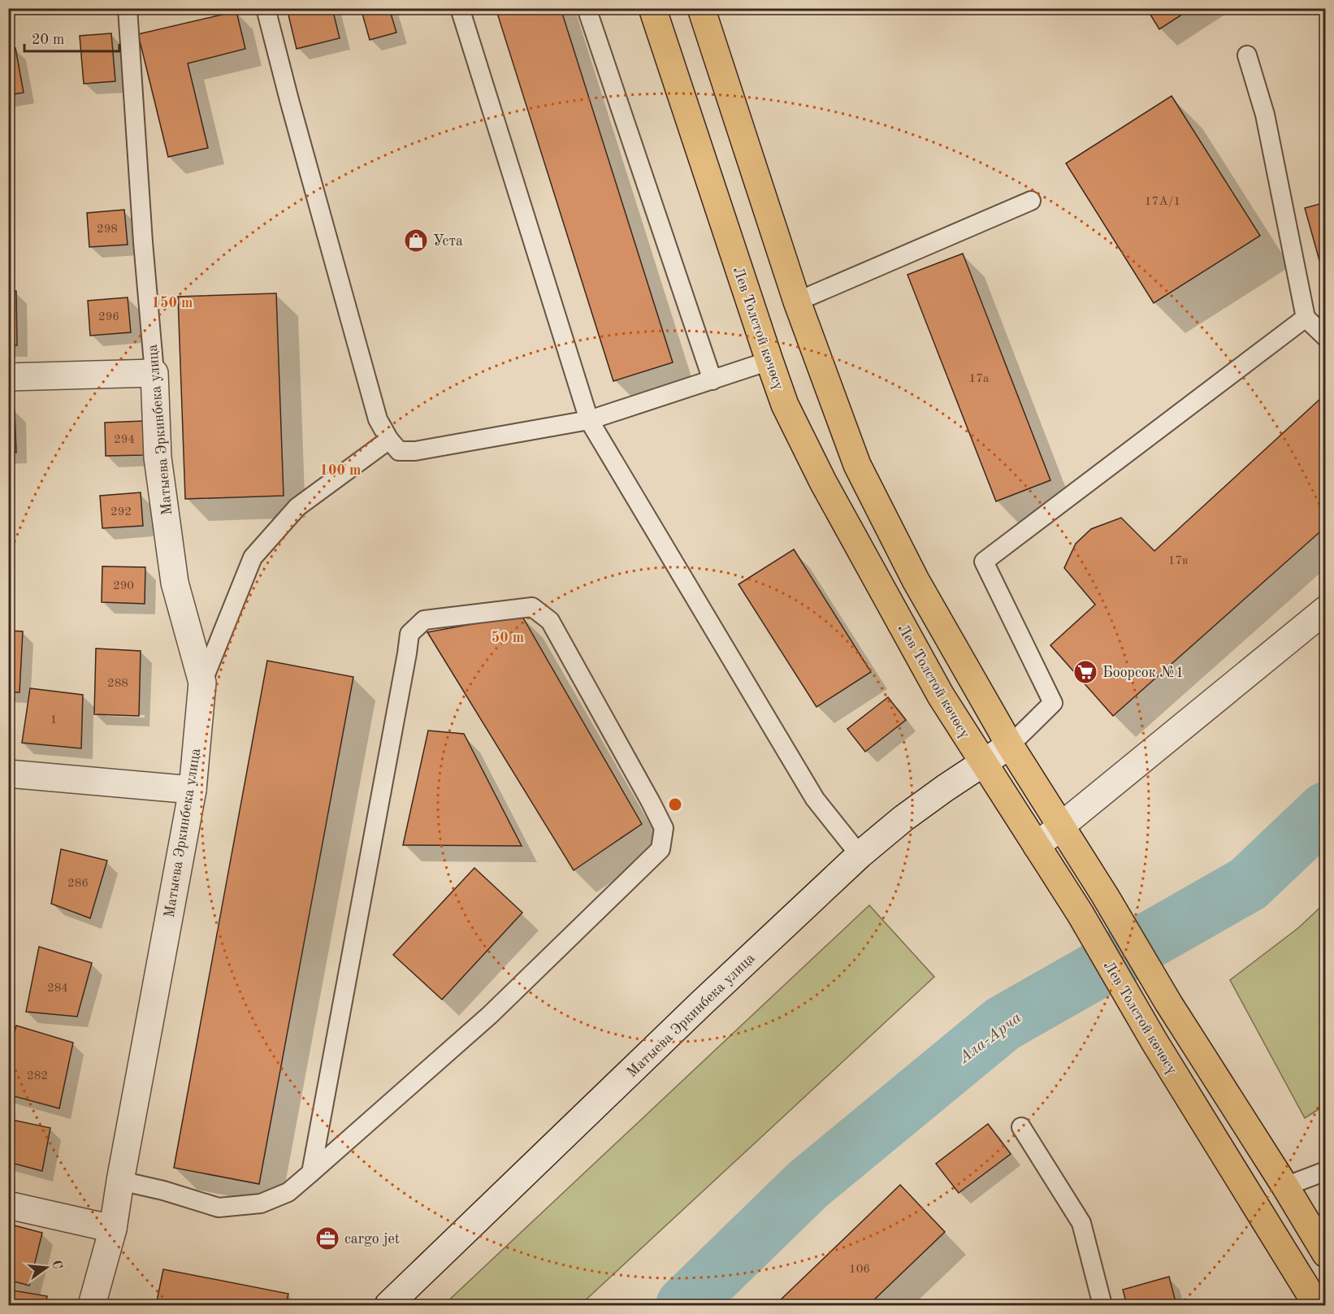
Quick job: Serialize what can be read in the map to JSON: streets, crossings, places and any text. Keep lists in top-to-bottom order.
{
  "streets": {
    "main road": ["Лев Толстой көчөсү"],
    "street": ["Матыева Эркинбека улица"]
  },
  "crossings": [
    ["Лев Толстой көчөсү", "Матыева Эркинбека улица"]
  ],
  "water": ["Ала-Арча"],
  "places": {
    "shop": ["Уста"],
    "supermarket": ["Боорсок №1"],
    "office": ["cargo jet"]
  },
  "house_numbers": [
    "17А/1",
    "298",
    "296",
    "17a",
    "294",
    "292",
    "17в",
    "290",
    "288",
    "1",
    "286",
    "284",
    "282",
    "106"
  ],
  "scale_bar": "20 m",
  "north": "right",
  "rings": ["150 m", "100 m", "50 m"]
}
